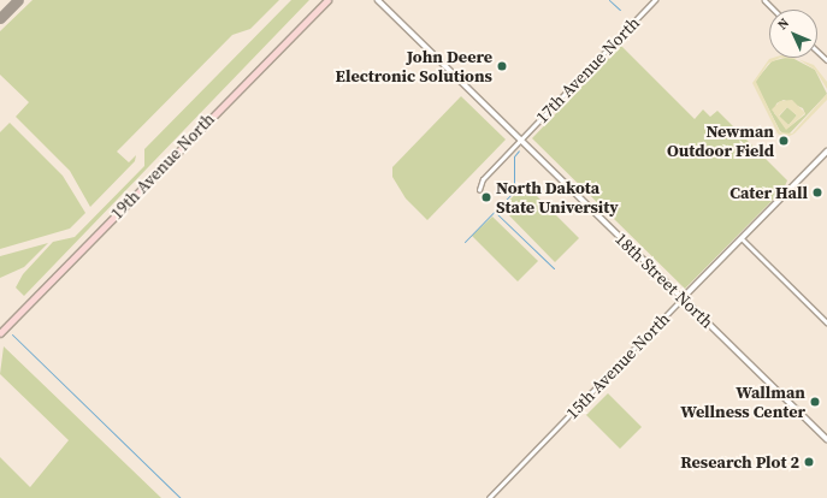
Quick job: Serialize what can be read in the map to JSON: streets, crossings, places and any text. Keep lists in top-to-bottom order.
{
  "streets": {
    "main road": ["19th Avenue North"],
    "street": ["17th Avenue North", "18th Street North", "15th Avenue North"]
  },
  "crossings": [
    ["17th Avenue North", "18th Street North"],
    ["18th Street North", "15th Avenue North"]
  ],
  "places": [
    "John Deere Electronic Solutions",
    "Newman Outdoor Field",
    "Cater Hall",
    "North Dakota State University",
    "Wallman Wellness Center",
    "Research Plot 2"
  ],
  "north": "top left"
}
